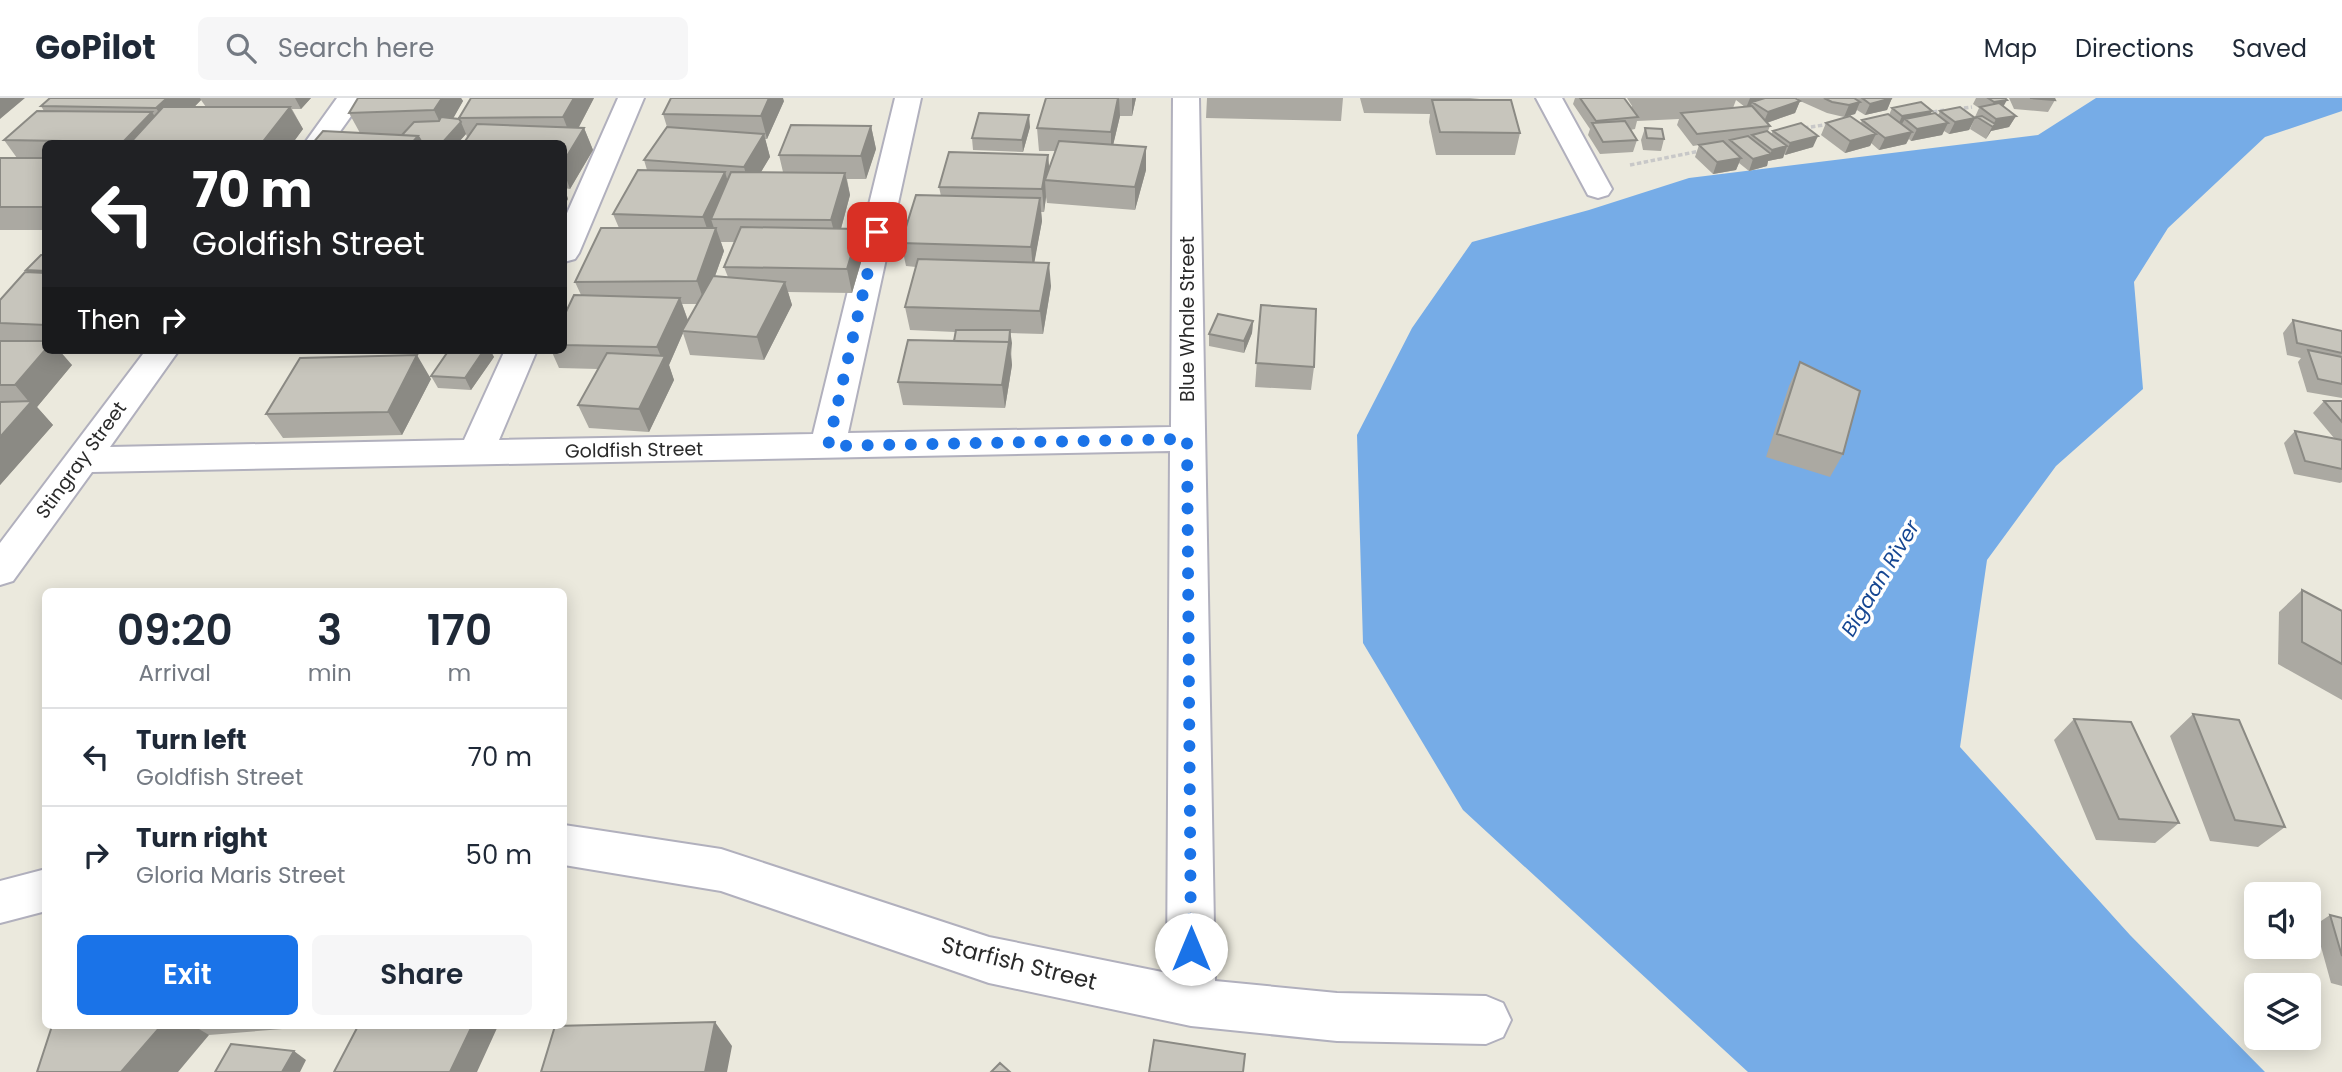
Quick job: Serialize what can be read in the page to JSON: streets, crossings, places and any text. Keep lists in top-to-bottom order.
{
  "streets": {
    "street": [
      "Blue Whale Street",
      "Goldfish Street",
      "Stingray Street",
      "Starfish Street"
    ]
  },
  "crossings": [
    ["Blue Whale Street", "Goldfish Street"],
    ["Blue Whale Street", "Starfish Street"],
    ["Goldfish Street", "Stingray Street"]
  ],
  "water": ["Bigaan River"],
  "page": {
    "header": "GoPilot",
    "search": "Search here",
    "nav": ["Map", "Directions", "Saved"],
    "turn": ["70 m", "Goldfish Street"],
    "then": "Then",
    "eta": [
      "09:20",
      "Arrival",
      "3",
      "min",
      "170",
      "m"
    ],
    "list": [
      {
        "name": "Turn left",
        "note": "Goldfish Street",
        "value": "70 m"
      },
      {
        "name": "Turn right",
        "note": "Gloria Maris Street",
        "value": "50 m"
      }
    ],
    "buttons": ["Exit", "Share"]
  }
}
